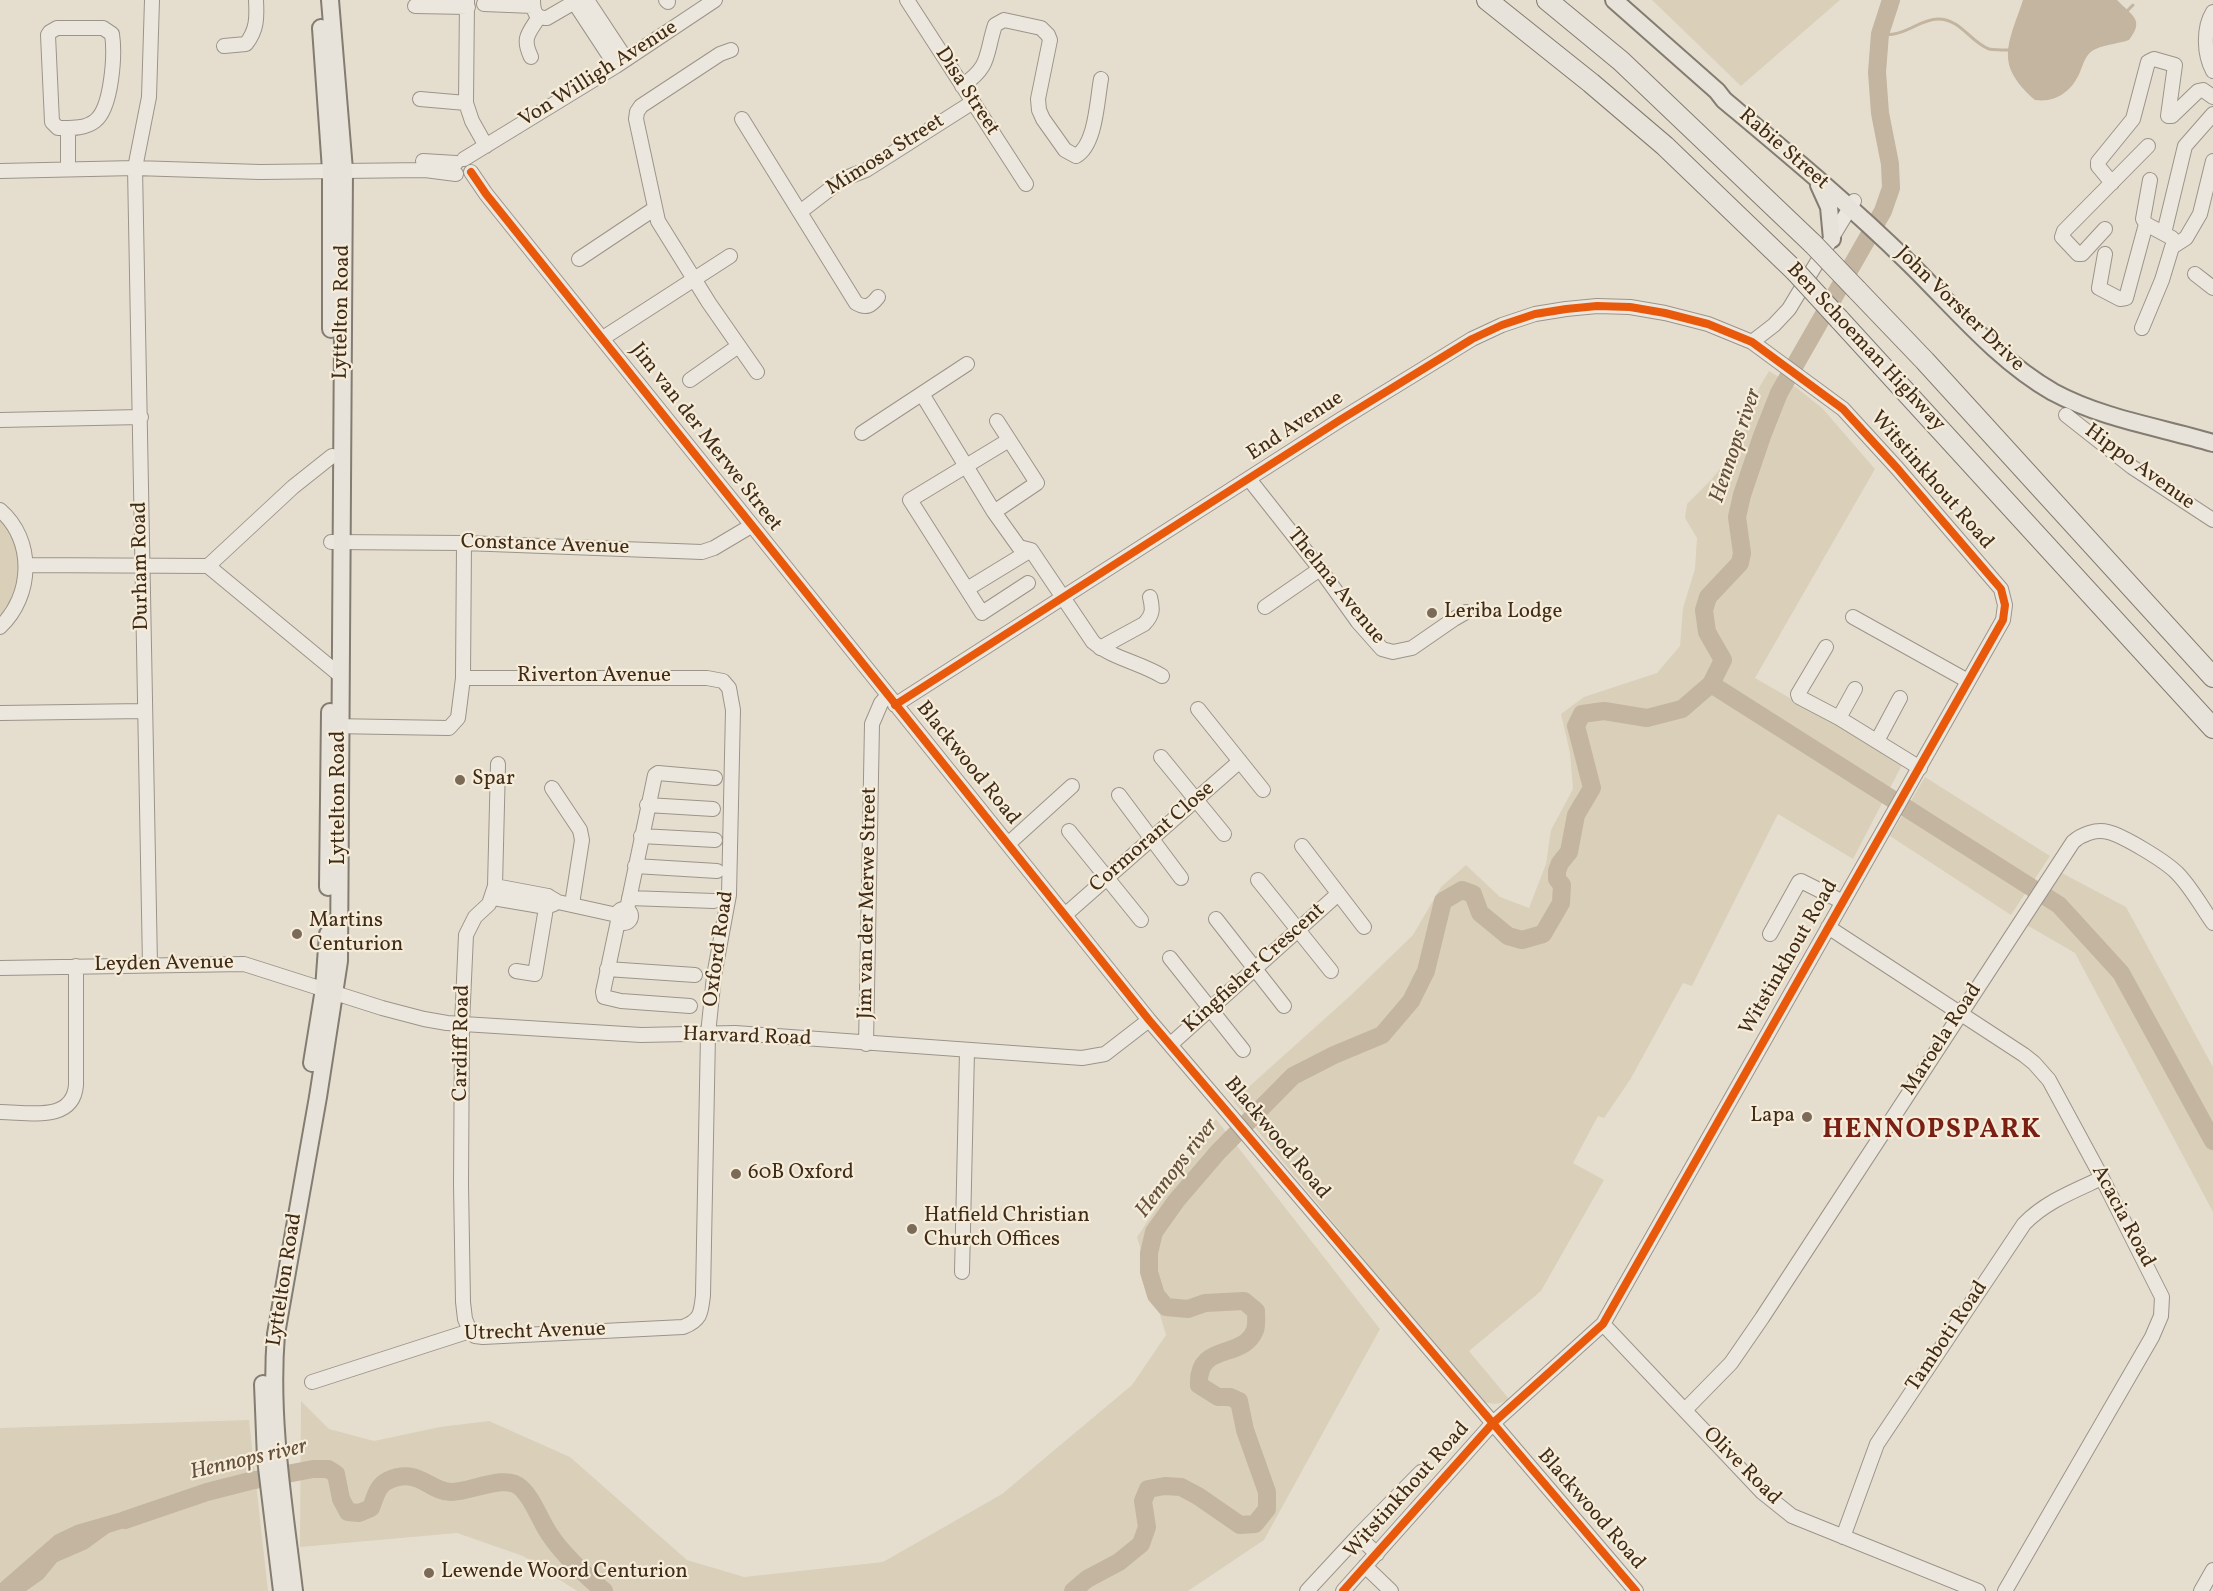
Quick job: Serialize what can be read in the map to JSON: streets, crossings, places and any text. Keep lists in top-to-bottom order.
{
  "streets": {
    "highway": ["Ben Schoeman Highway"],
    "main road": ["Rabie Street", "John Vorster Drive", "Lyttelton Road"],
    "street": [
      "Von Willigh Avenue",
      "Disa Street",
      "Mimosa Street",
      "End Avenue",
      "Jim van der Merwe Street",
      "Hippo Avenue",
      "Witstinkhout Road",
      "Constance Avenue",
      "Durham Road",
      "Thelma Avenue",
      "Riverton Avenue",
      "Blackwood Road",
      "Cormorant Close",
      "Oxford Road",
      "Leyden Avenue",
      "Kingfisher Crescent",
      "Harvard Road",
      "Maroela Road",
      "Cardiff Road",
      "Acacia Road",
      "Utrecht Avenue",
      "Tamboti Road",
      "Olive Road"
    ]
  },
  "crossings": [
    ["Von Willigh Avenue", "Jim van der Merwe Street"],
    ["Disa Street", "Mimosa Street"],
    ["Rabie Street", "John Vorster Drive"],
    ["Lyttelton Road", "Constance Avenue"],
    ["Lyttelton Road", "Leyden Avenue"],
    ["Lyttelton Road", "Harvard Road"],
    ["End Avenue", "Jim van der Merwe Street"],
    ["End Avenue", "Witstinkhout Road"],
    ["End Avenue", "Thelma Avenue"],
    ["End Avenue", "Blackwood Road"],
    ["Jim van der Merwe Street", "Constance Avenue"],
    ["Jim van der Merwe Street", "Blackwood Road"],
    ["Jim van der Merwe Street", "Harvard Road"],
    ["Witstinkhout Road", "Blackwood Road"],
    ["Witstinkhout Road", "Acacia Road"],
    ["Witstinkhout Road", "Olive Road"],
    ["Durham Road", "Leyden Avenue"],
    ["Riverton Avenue", "Oxford Road"],
    ["Blackwood Road", "Cormorant Close"],
    ["Blackwood Road", "Kingfisher Crescent"],
    ["Blackwood Road", "Harvard Road"],
    ["Oxford Road", "Harvard Road"],
    ["Oxford Road", "Utrecht Avenue"],
    ["Leyden Avenue", "Harvard Road"],
    ["Harvard Road", "Cardiff Road"],
    ["Maroela Road", "Acacia Road"],
    ["Maroela Road", "Olive Road"],
    ["Cardiff Road", "Utrecht Avenue"],
    ["Acacia Road", "Tamboti Road"],
    ["Tamboti Road", "Olive Road"]
  ],
  "districts": ["HENNOPSPARK"],
  "water": ["Hennops river"],
  "places": [
    "Leriba Lodge",
    "Spar",
    "Martins Centurion",
    "Lapa",
    "60B Oxford",
    "Hatfield Christian Church Offices",
    "Lewende Woord Centurion"
  ]
}
